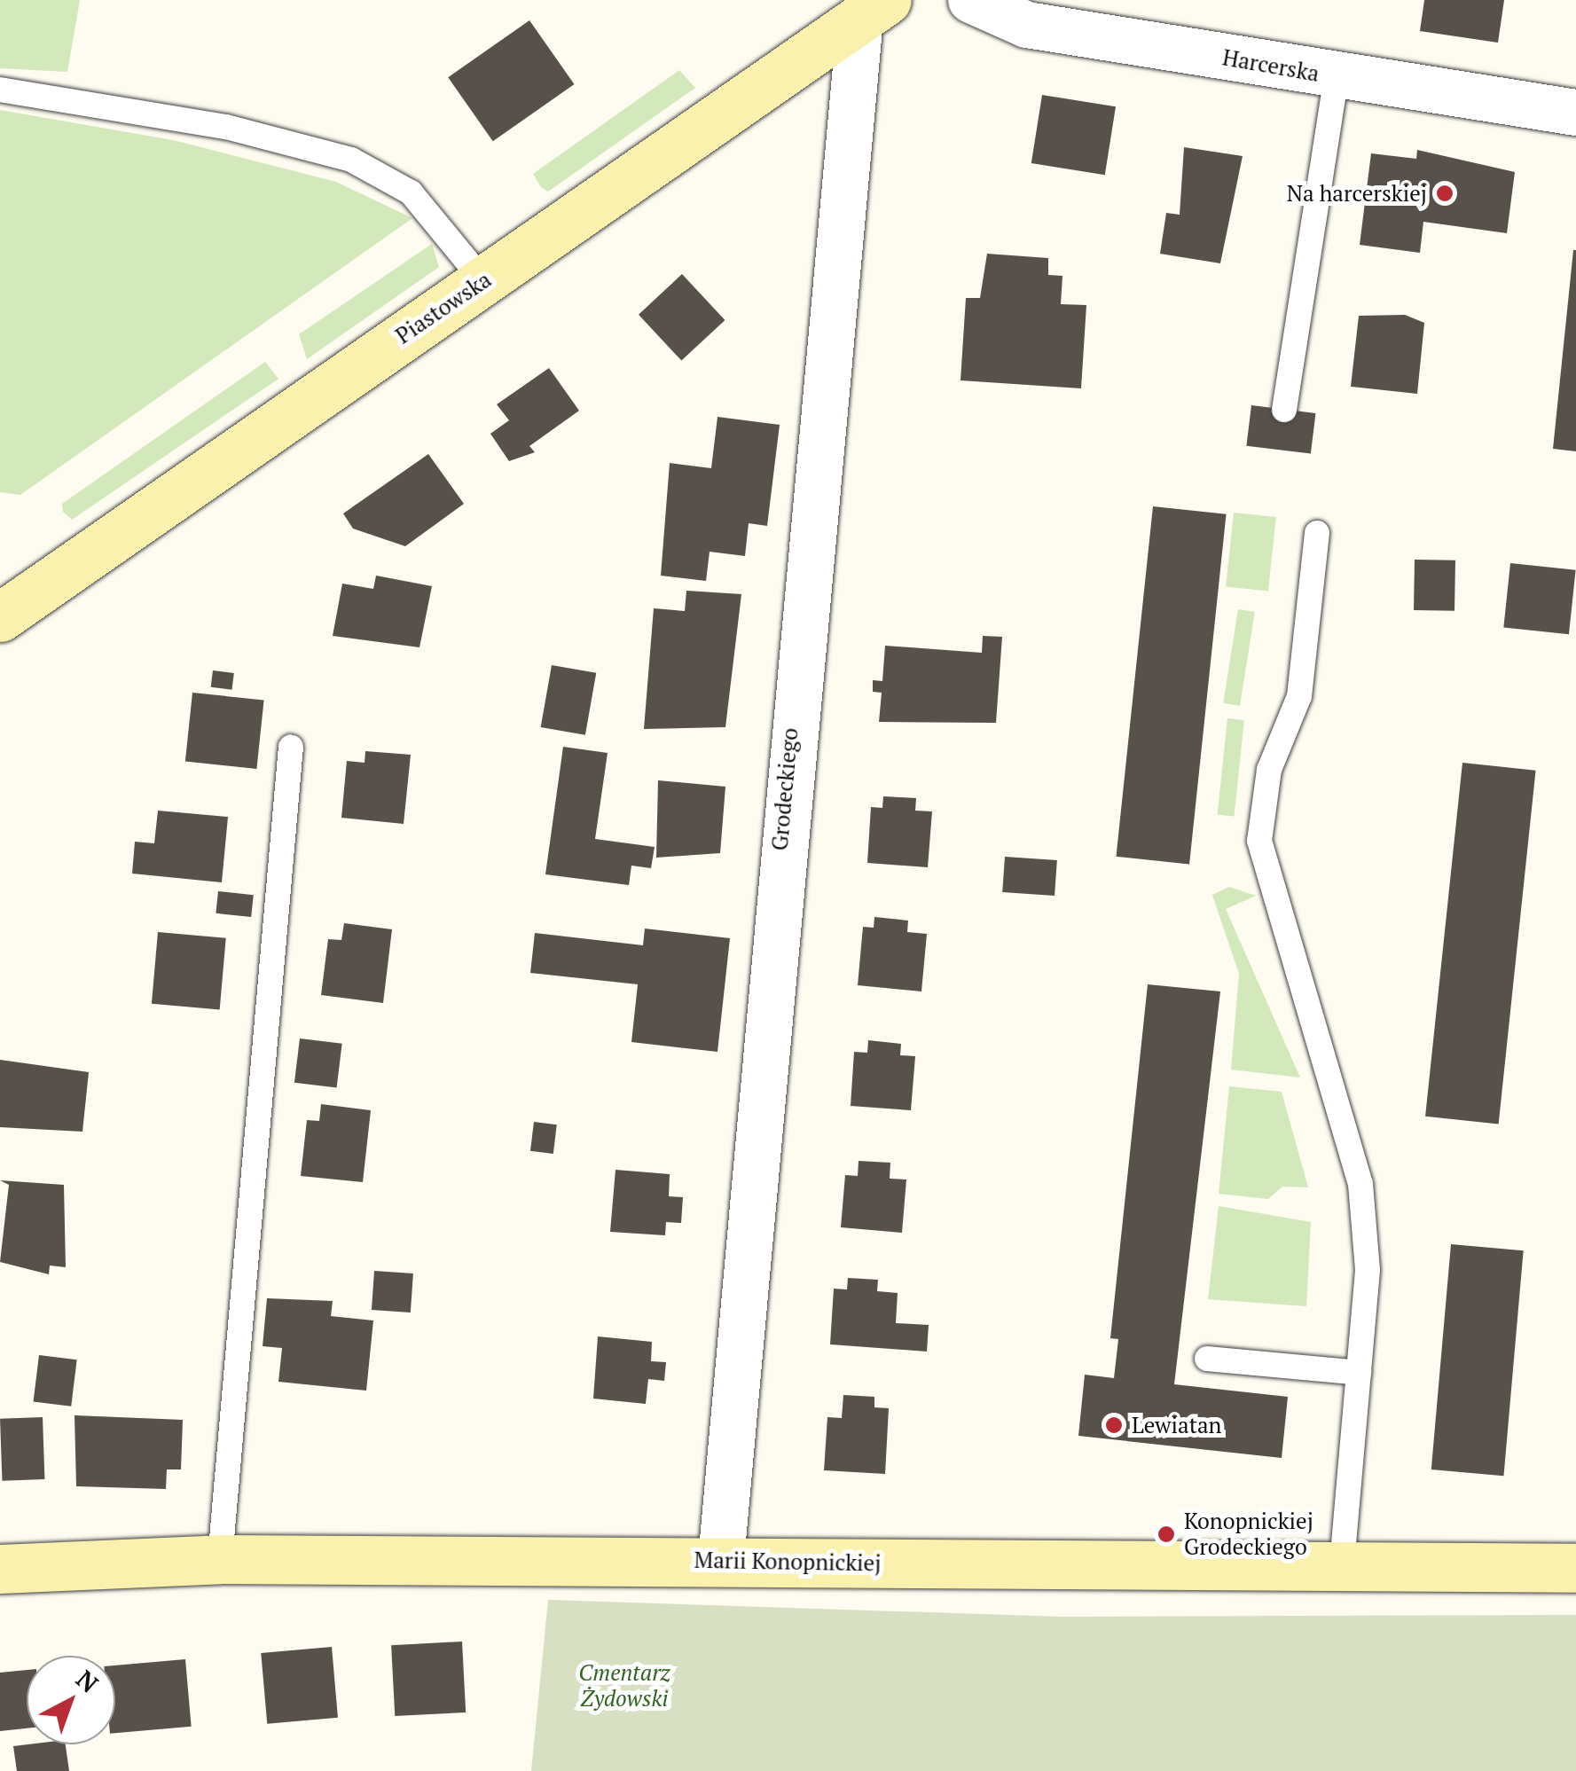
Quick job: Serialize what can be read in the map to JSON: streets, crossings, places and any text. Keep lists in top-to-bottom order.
{
  "streets": {
    "street": [
      "Harcerska",
      "Piastowska",
      "Grodeckiego",
      "Marii Konopnickiej"
    ]
  },
  "crossings": [
    ["Piastowska", "Grodeckiego"],
    ["Grodeckiego", "Marii Konopnickiej"]
  ],
  "parks": ["Cmentarz Żydowski"],
  "places": ["Na harcerskiej", "Lewiatan", "Konopnickiej Grodeckiego"],
  "north": "top right"
}
